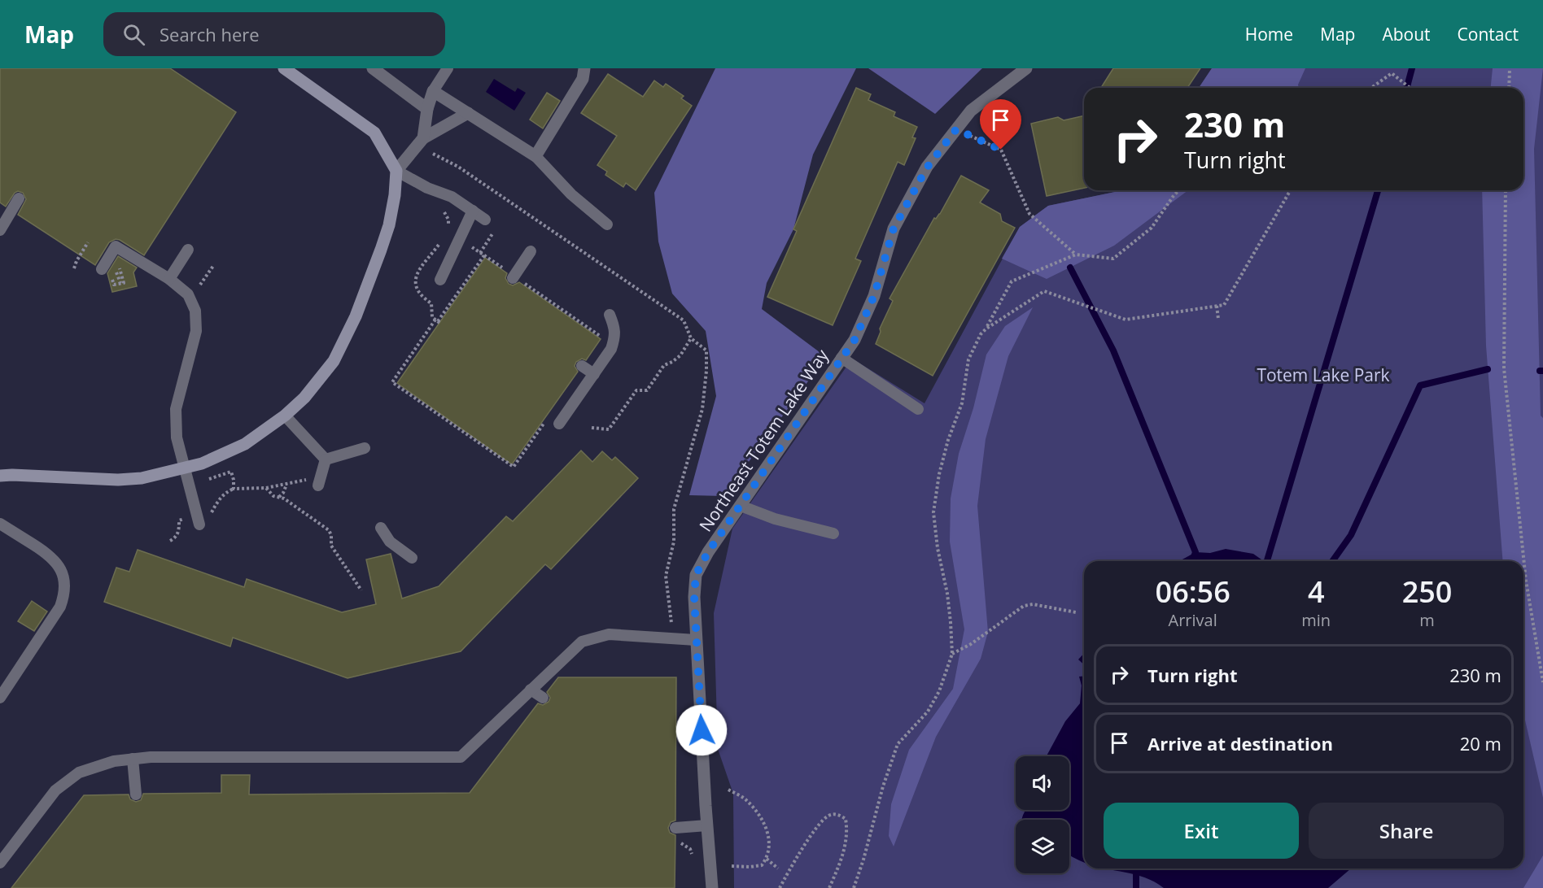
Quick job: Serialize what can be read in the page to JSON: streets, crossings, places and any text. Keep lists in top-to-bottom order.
{
  "streets": {
    "street": ["Northeast Totem Lake Way"]
  },
  "parks": ["Totem Lake Park"],
  "page": {
    "header": "Map",
    "search": "Search here",
    "nav": [
      "Home",
      "Map",
      "About",
      "Contact"
    ],
    "turn": ["230 m", "Turn right"],
    "eta": [
      "06:56",
      "Arrival",
      "4",
      "min",
      "250",
      "m"
    ],
    "list": [
      {
        "name": "Turn right",
        "value": "230 m"
      },
      {
        "name": "Arrive at destination",
        "value": "20 m"
      }
    ],
    "buttons": ["Exit", "Share"]
  }
}
